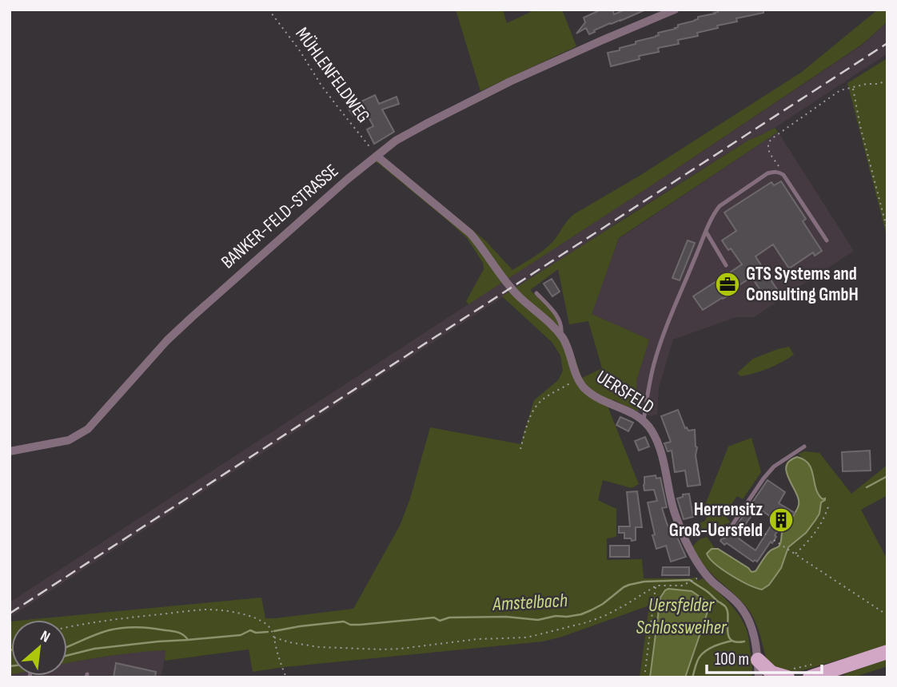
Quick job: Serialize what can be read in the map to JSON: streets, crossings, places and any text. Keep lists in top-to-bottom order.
{
  "streets": {
    "street": ["BANKER-FELD-STRASSE", "UERSFELD"],
    "path": ["MÜHLENFELDWEG"]
  },
  "crossings": [
    ["MÜHLENFELDWEG", "BANKER-FELD-STRASSE"],
    ["MÜHLENFELDWEG", "UERSFELD"],
    ["BANKER-FELD-STRASSE", "UERSFELD"]
  ],
  "water": ["Amstelbach", "Uersfelder Schlossweiher"],
  "places": {
    "office": ["GTS Systems and Consulting GmbH"],
    "building": ["Herrensitz Groß-Uersfeld"]
  },
  "scale_bar": "100 m",
  "north": "top right"
}
